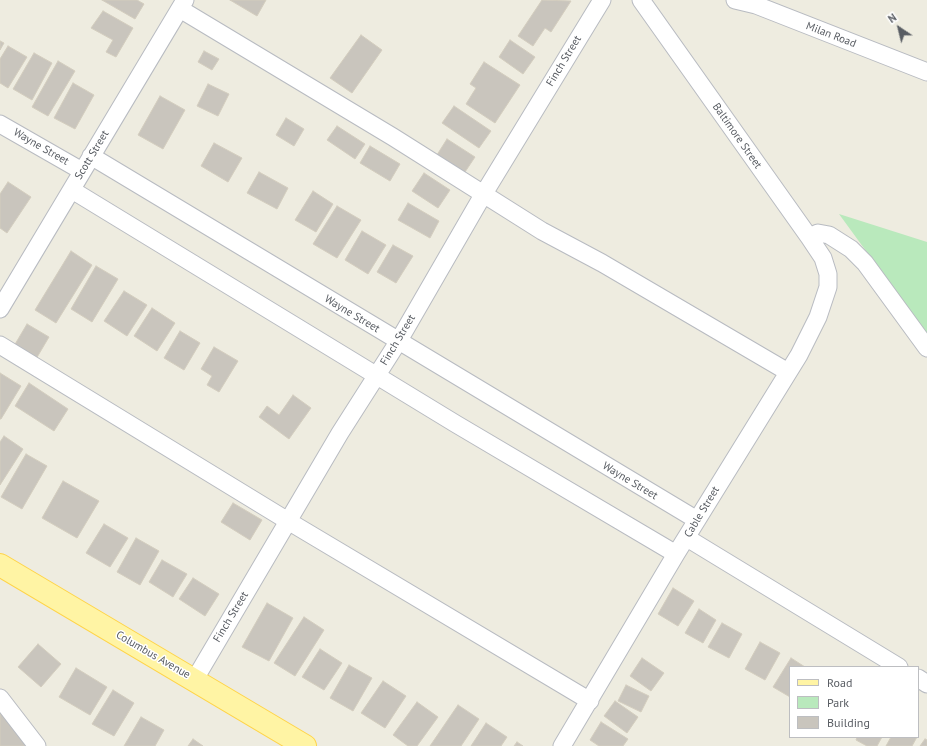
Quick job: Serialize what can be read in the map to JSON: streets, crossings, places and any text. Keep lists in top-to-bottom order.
{
  "streets": {
    "main road": ["Columbus Avenue"],
    "street": [
      "Milan Road",
      "Finch Street",
      "Baltimore Street",
      "Wayne Street",
      "Scott Street",
      "Cable Street"
    ]
  },
  "crossings": [
    ["Finch Street", "Wayne Street"],
    ["Finch Street", "Columbus Avenue"],
    ["Baltimore Street", "Cable Street"],
    ["Wayne Street", "Scott Street"],
    ["Wayne Street", "Cable Street"]
  ],
  "legend": ["Road", "Park", "Building"],
  "north": "top left"
}
